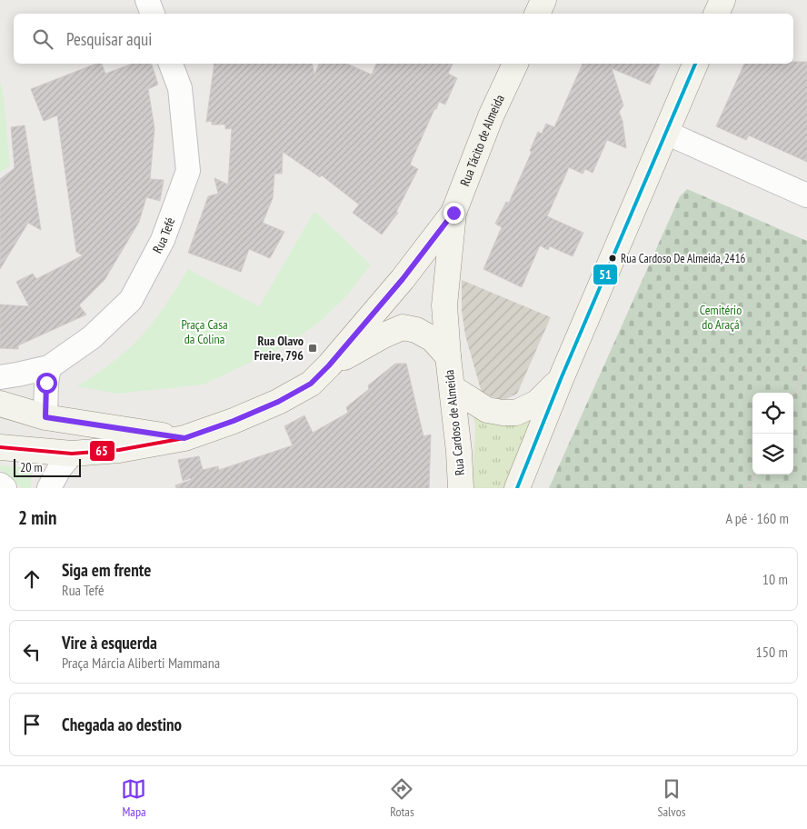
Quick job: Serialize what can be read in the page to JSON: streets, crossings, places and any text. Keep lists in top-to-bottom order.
{
  "streets": {
    "main road": ["Rua Tácito de Almeida", "Rua Cardoso de Almeida"],
    "street": ["Rua Tefé"]
  },
  "crossings": [
    ["Rua Tácito de Almeida", "Rua Cardoso de Almeida"]
  ],
  "parks": ["Cemitério do Araçá", "Praça Casa da Colina"],
  "places": {
    "other": ["Rua Cardoso De Almeida, 2416"],
    "transit": ["Rua Olavo Freire, 796"]
  },
  "lines": ["transit line 51", "transit line 65"],
  "scale_bar": "20 m",
  "page": {
    "search": "Pesquisar aqui",
    "scale": "20 m",
    "heading": ["2 min", "A pé · 160 m"],
    "list": [
      ["Siga em frente", "Rua Tefé", "10 m"],
      ["Vire à esquerda", "Praça Márcia Aliberti Mammana", "150 m"],
      "Chegada ao destino"
    ],
    "nav": ["Mapa", "Rotas", "Salvos"]
  }
}
